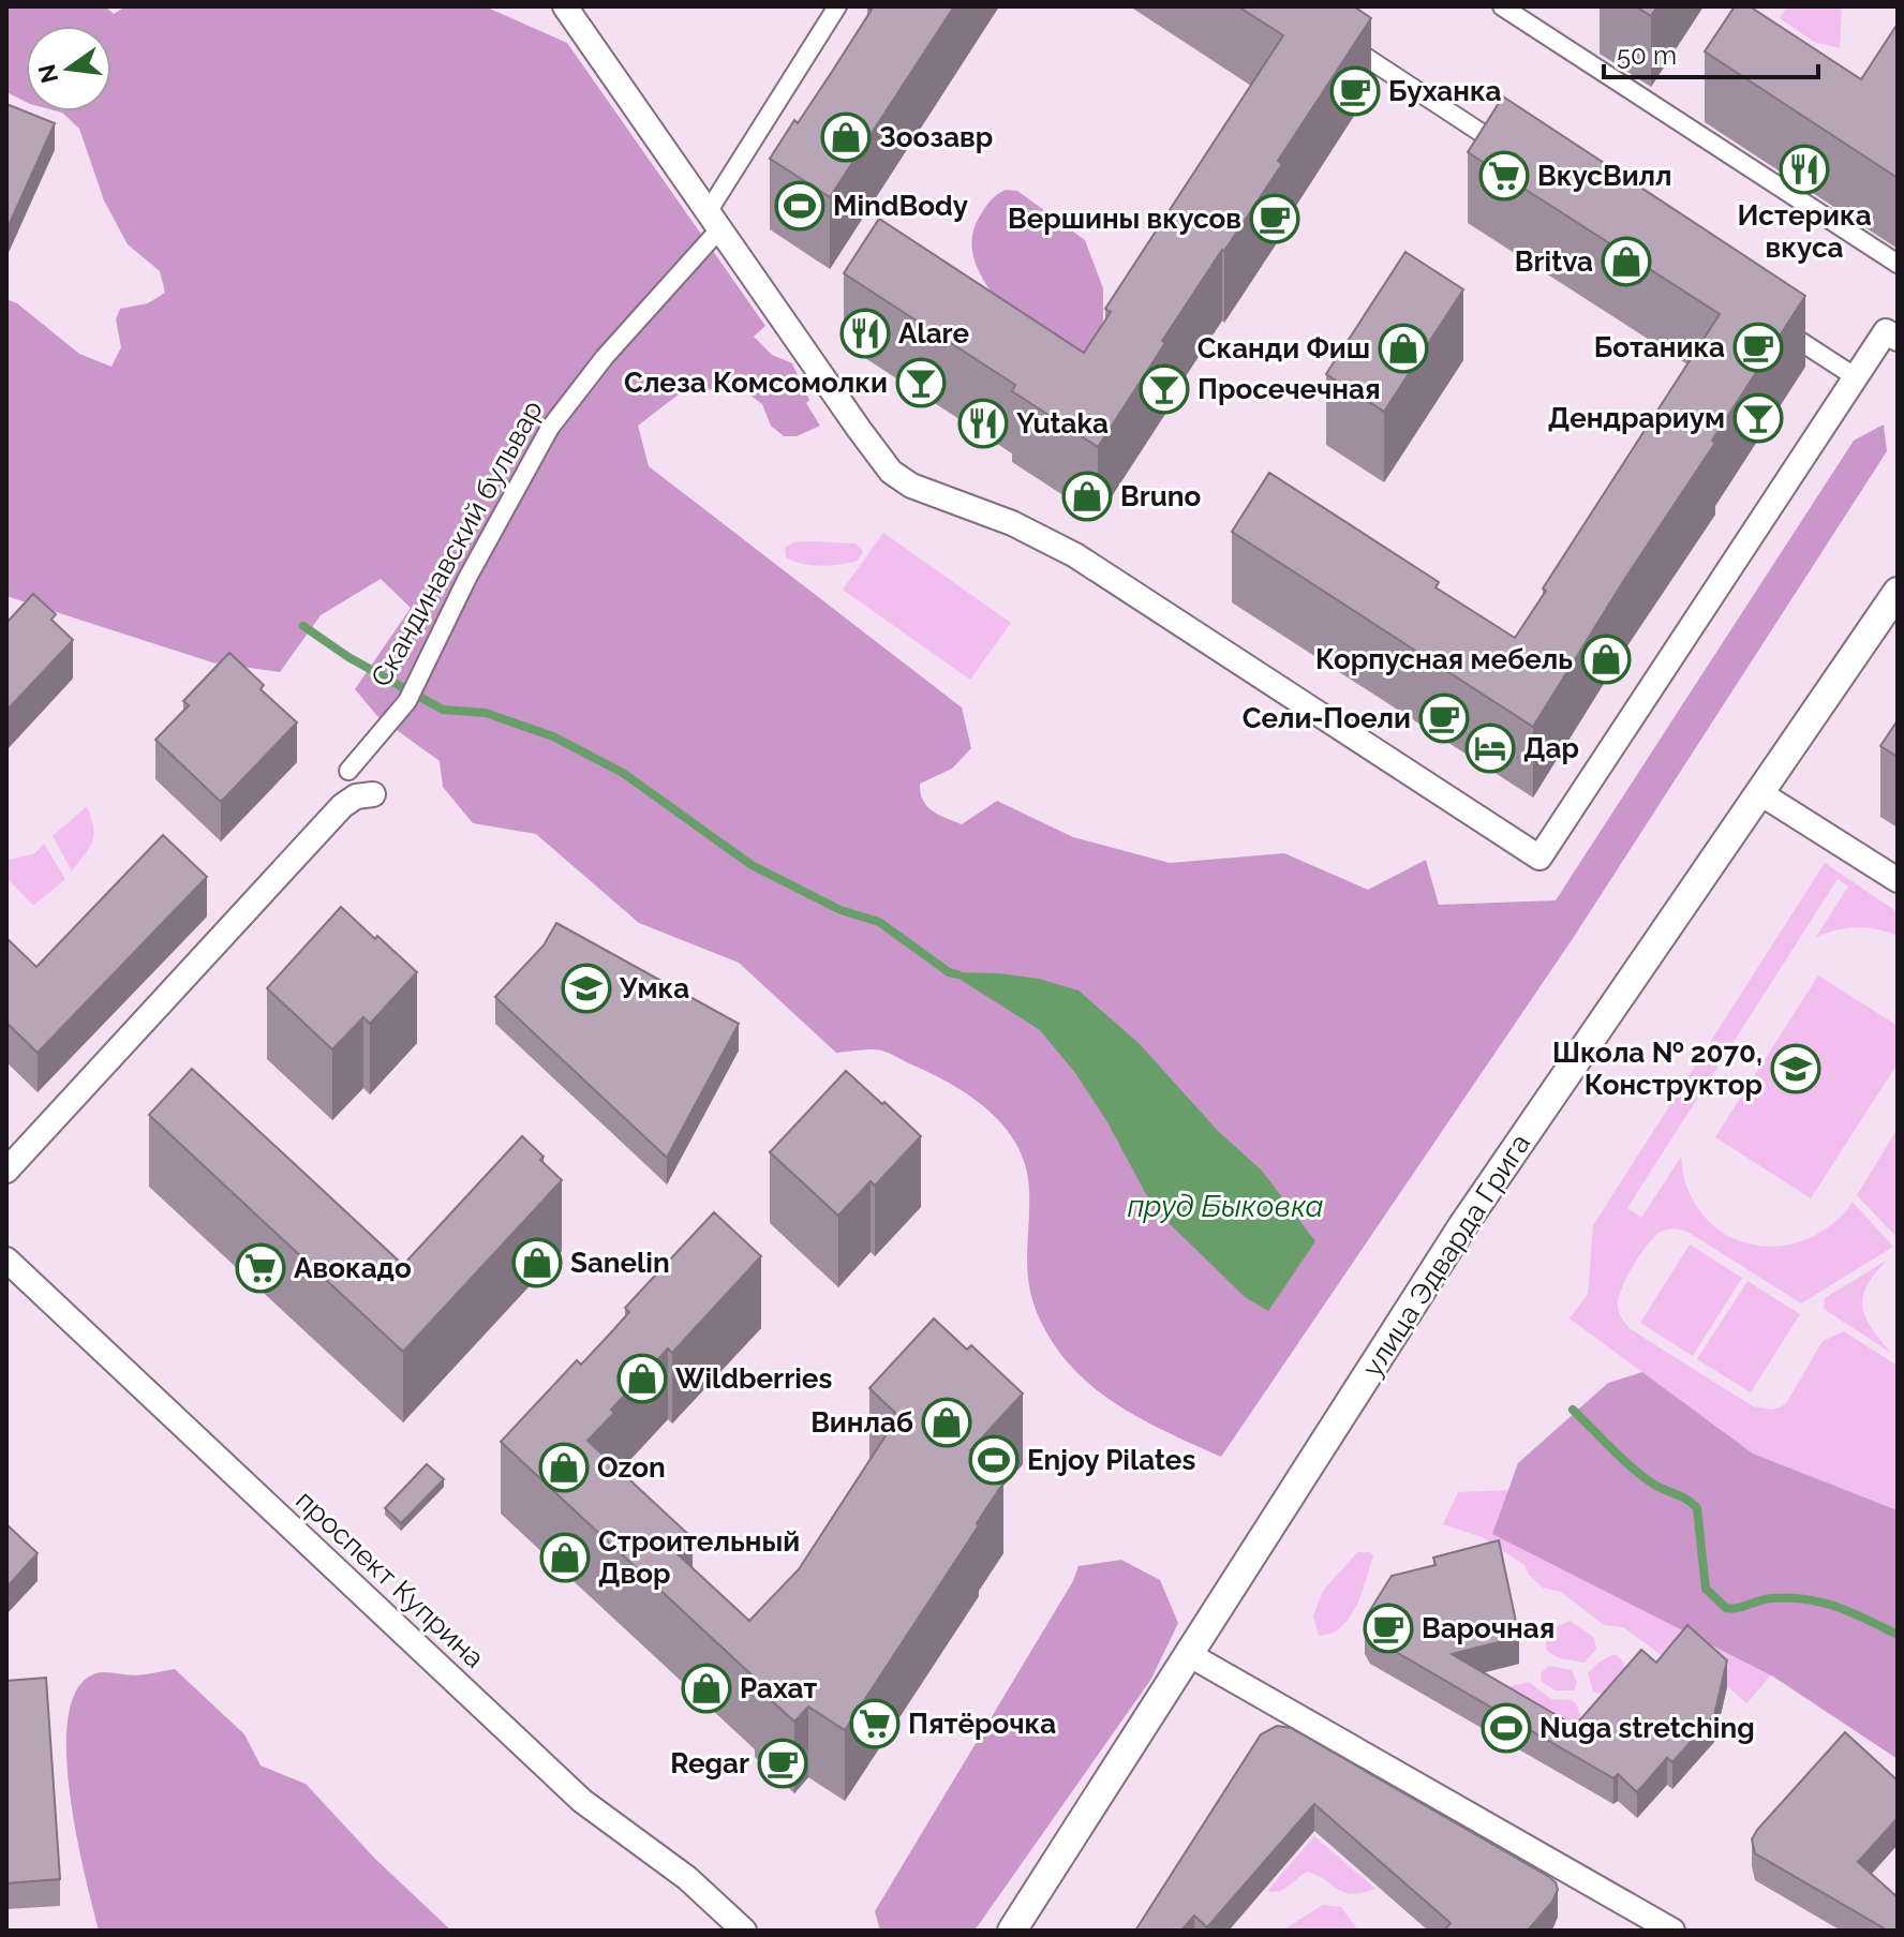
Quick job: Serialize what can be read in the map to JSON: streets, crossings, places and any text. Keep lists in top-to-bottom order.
{
  "streets": {
    "street": ["Скандинавский бульвар", "улица Эдварда Грига", "проспект Куприна"]
  },
  "water": ["пруд Быковка"],
  "places": {
    "cafe": [
      "Буханка",
      "Вершины вкусов",
      "Ботаника",
      "Сели-Поели",
      "Варочная",
      "Regar"
    ],
    "shop": [
      "Зоозавр",
      "Britva",
      "Сканди Фиш",
      "Bruno",
      "Корпусная мебель",
      "Sanelin",
      "Wildberries",
      "Винлаб",
      "Ozon",
      "Строительный Двор",
      "Рахат"
    ],
    "restaurant": ["Истерика вкуса", "Alare", "Yutaka"],
    "supermarket": ["ВкусВилл", "Авокадо", "Пятёрочка"],
    "sports": ["MindBody", "Enjoy Pilates", "Nuga stretching"],
    "bar": ["Слеза Комсомолки", "Просечечная", "Дендрариум"],
    "hotel": ["Дар"],
    "school or university": ["Умка", "Школа № 2070, Конструктор"]
  },
  "scale_bar": "50 m",
  "north": "left"
}
